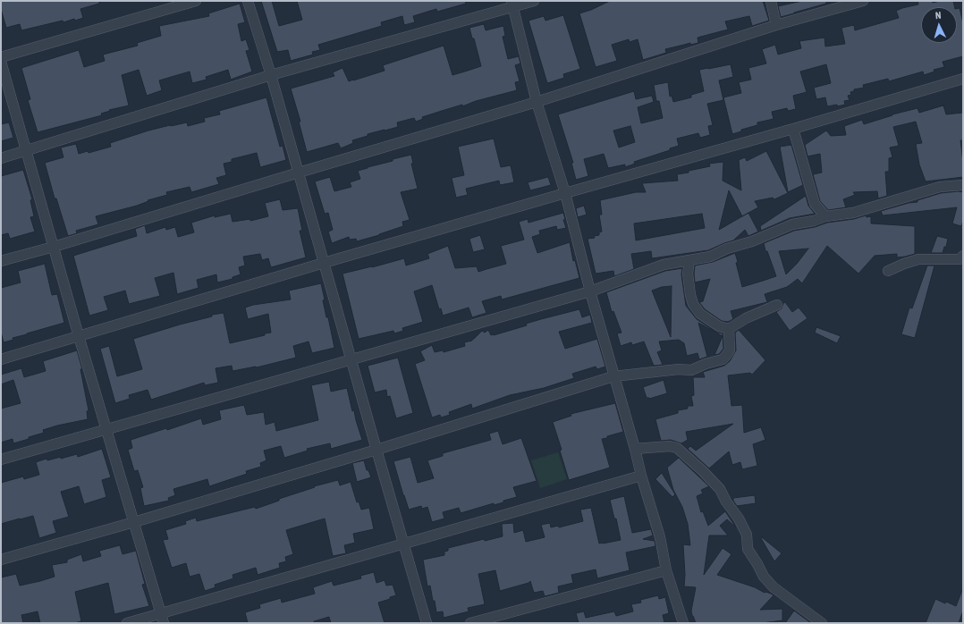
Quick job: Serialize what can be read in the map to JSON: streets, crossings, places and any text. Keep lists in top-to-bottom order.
{
  "north": "top"
}
